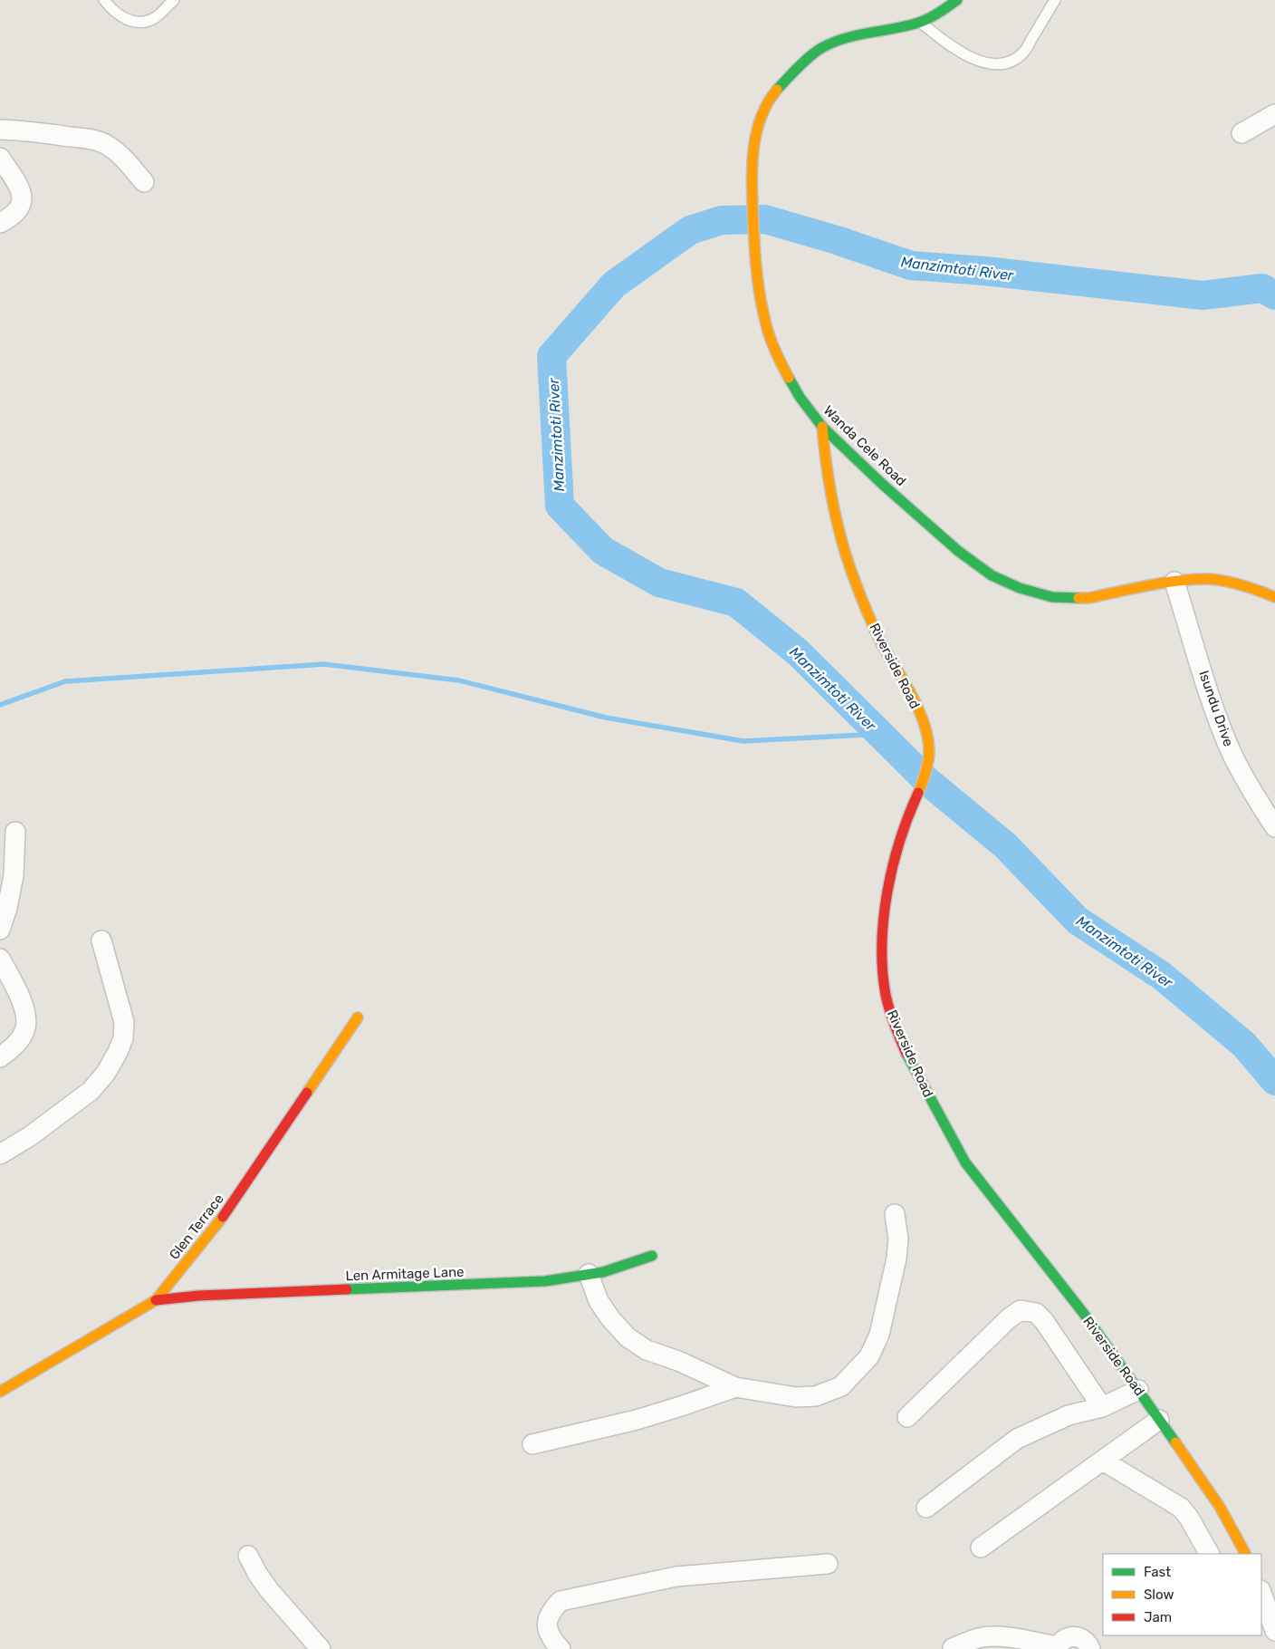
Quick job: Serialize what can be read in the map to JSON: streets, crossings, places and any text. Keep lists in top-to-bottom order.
{
  "streets": {
    "street": [
      "Wanda Cele Road",
      "Riverside Road",
      "Isundu Drive",
      "Glen Terrace",
      "Len Armitage Lane"
    ]
  },
  "crossings": [
    ["Wanda Cele Road", "Riverside Road"],
    ["Wanda Cele Road", "Isundu Drive"],
    ["Glen Terrace", "Len Armitage Lane"]
  ],
  "water": ["Manzimtoti River"],
  "legend": ["Fast", "Slow", "Jam"]
}
